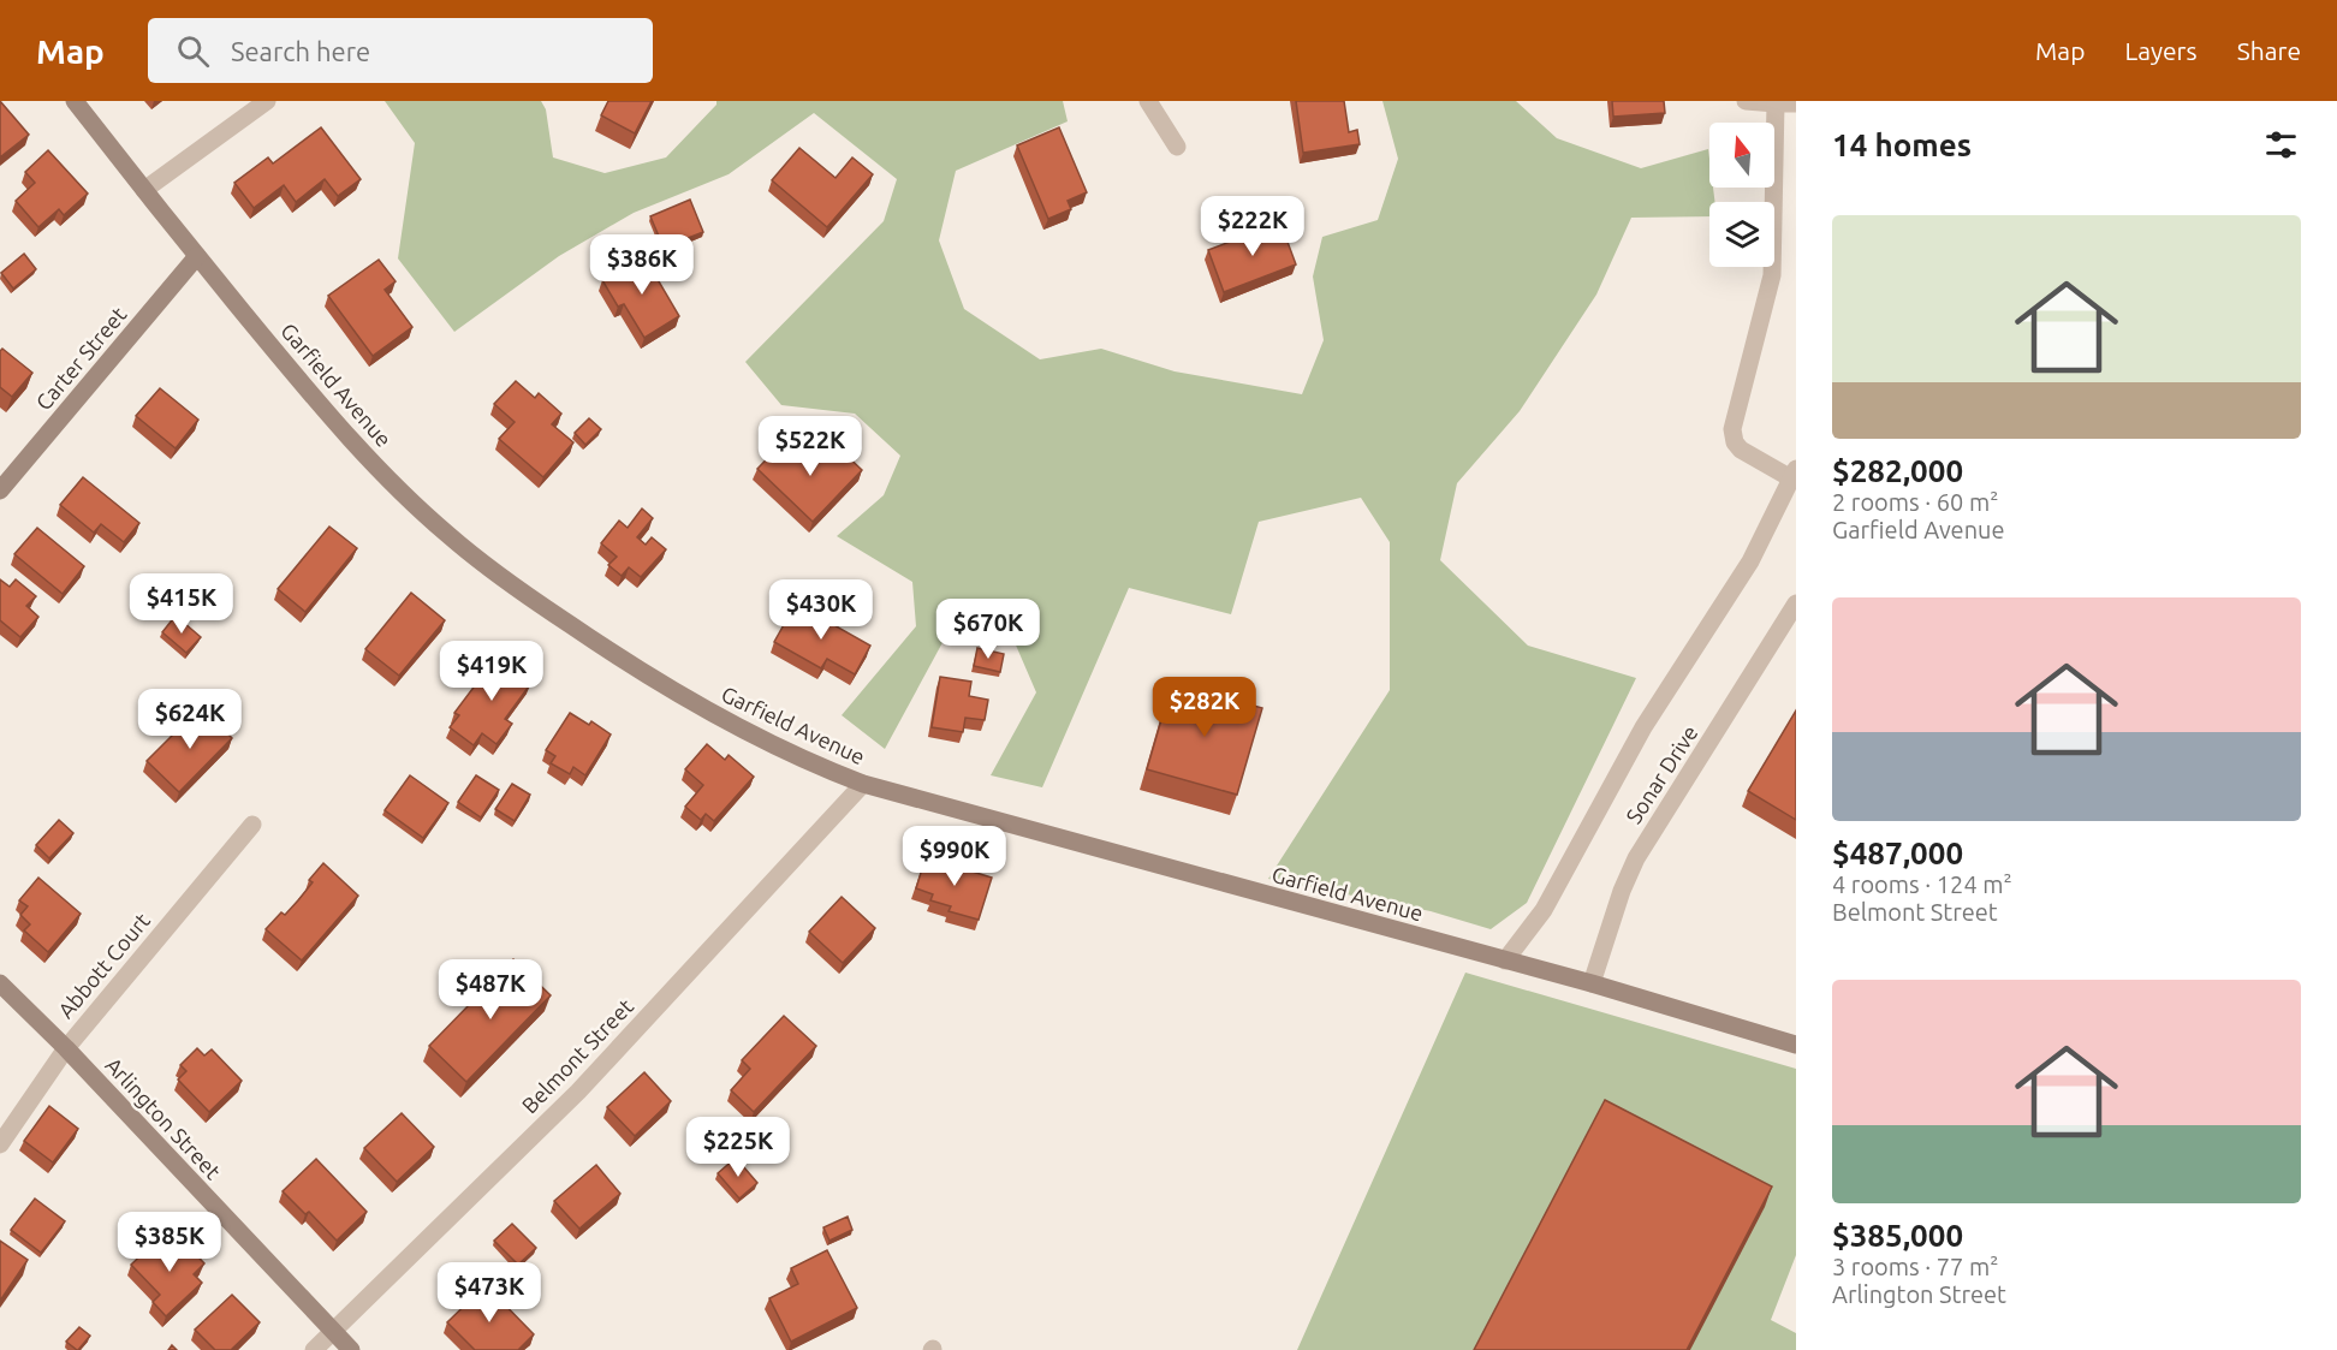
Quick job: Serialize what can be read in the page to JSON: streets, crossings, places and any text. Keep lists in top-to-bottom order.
{
  "streets": {
    "street": [
      "Carter Street",
      "Garfield Avenue",
      "Sonar Drive",
      "Abbott Court",
      "Belmont Street",
      "Arlington Street"
    ]
  },
  "crossings": [
    ["Carter Street", "Garfield Avenue"],
    ["Garfield Avenue", "Sonar Drive"],
    ["Garfield Avenue", "Belmont Street"],
    ["Abbott Court", "Arlington Street"],
    ["Belmont Street", "Arlington Street"]
  ],
  "north": "top",
  "page": {
    "header": "Map",
    "search": "Search here",
    "nav": ["Map", "Layers", "Share"],
    "heading": "14 homes",
    "list": [
      {
        "name": "$282,000",
        "note": "2 rooms · 60 m² · Garfield Avenue"
      },
      {
        "name": "$487,000",
        "note": "4 rooms · 124 m² · Belmont Street"
      },
      {
        "name": "$385,000",
        "note": "3 rooms · 77 m² · Arlington Street"
      }
    ],
    "price": [
      "$222K",
      "$386K",
      "$522K",
      "$415K",
      "$430K",
      "$670K",
      "$419K",
      "$282K",
      "$624K",
      "$990K",
      "$487K",
      "$225K",
      "$385K",
      "$473K"
    ]
  }
}
